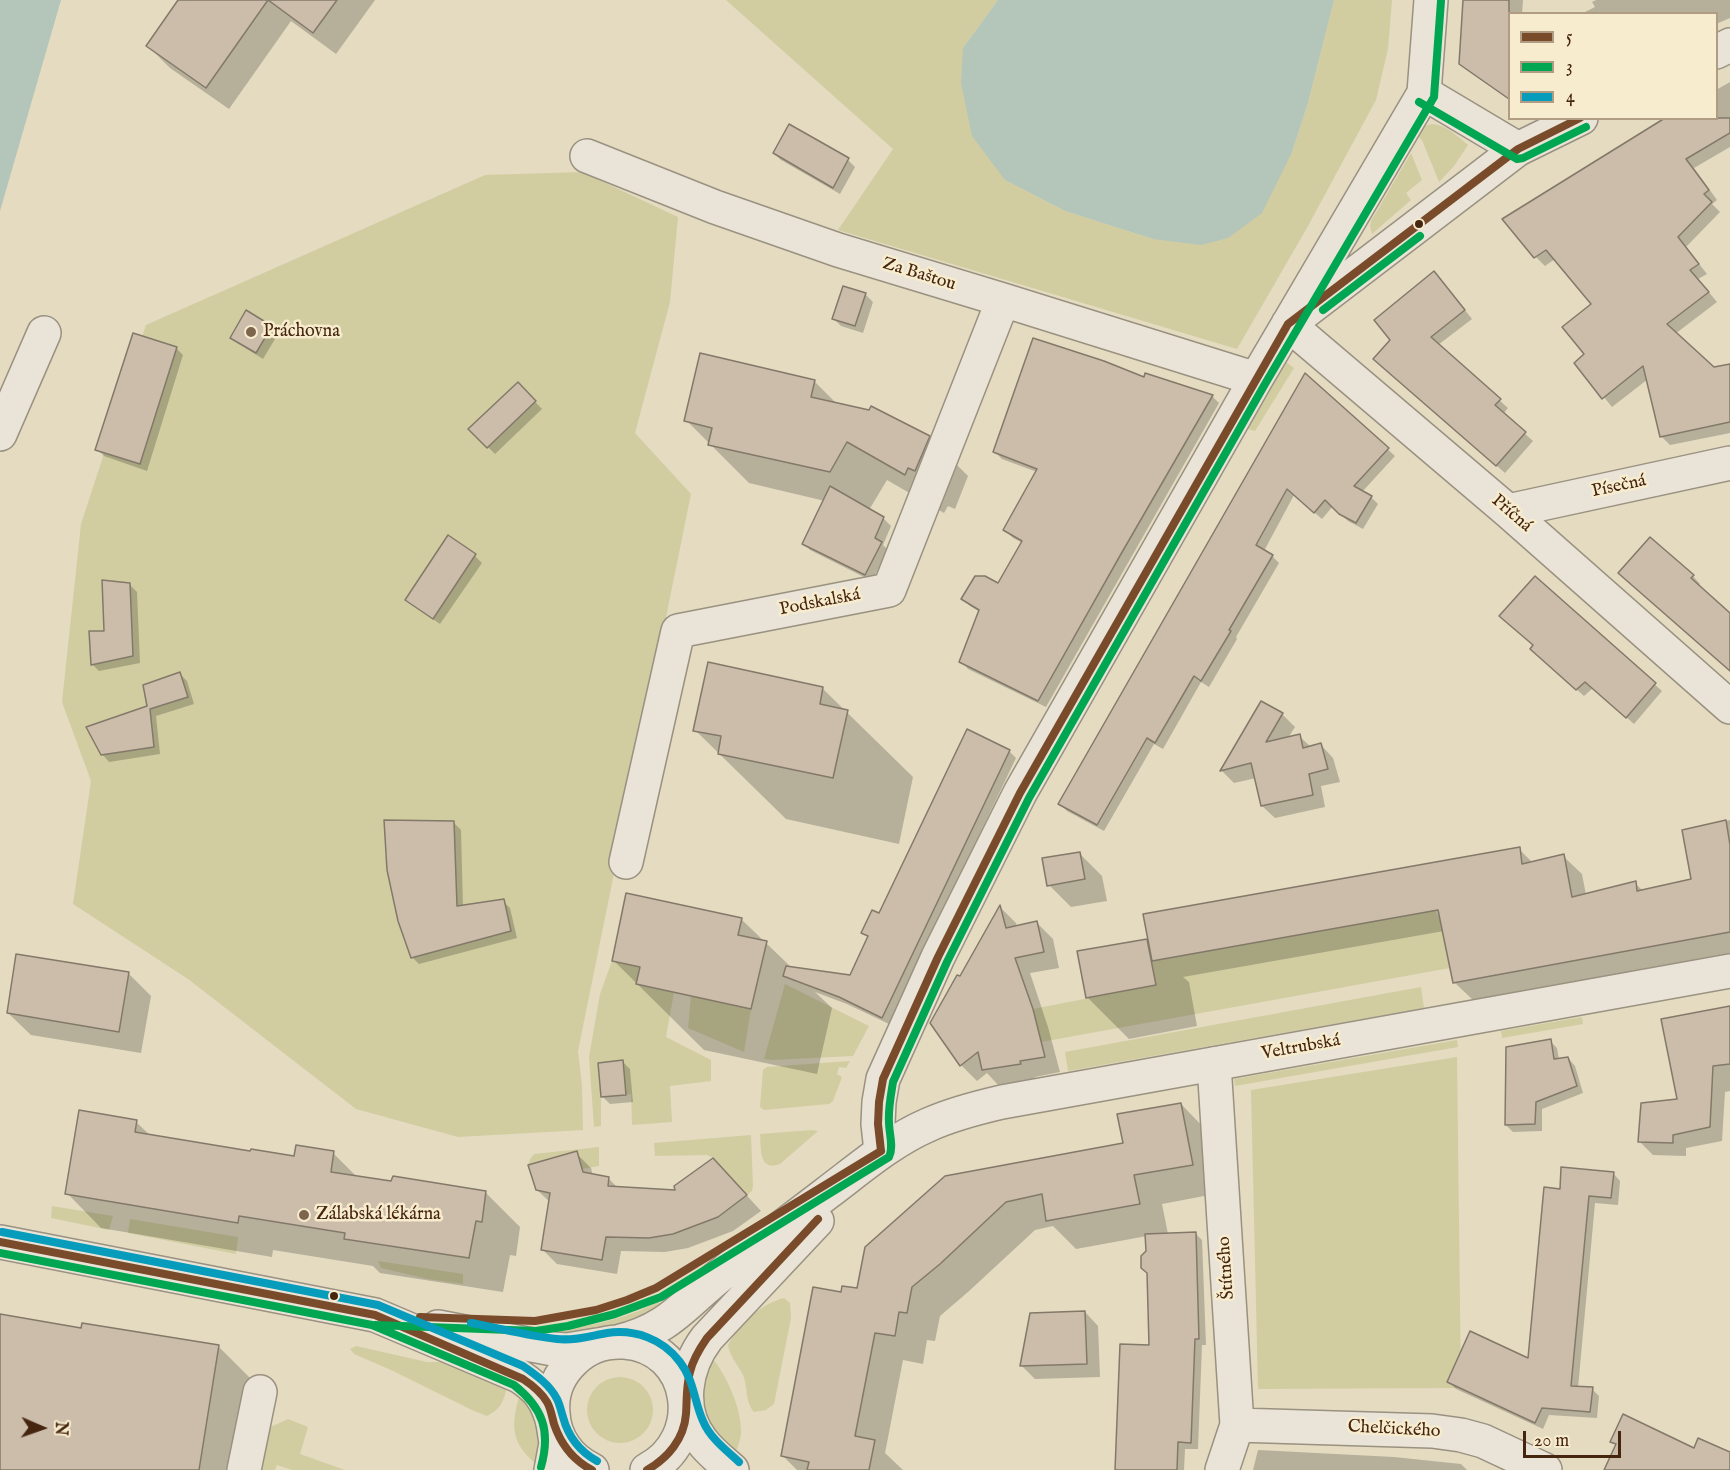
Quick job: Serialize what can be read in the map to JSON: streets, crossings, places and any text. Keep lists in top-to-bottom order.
{
  "streets": {
    "street": [
      "Za Baštou",
      "Písečná",
      "Příčná",
      "Podskalská",
      "Veltrubská",
      "Štítného",
      "Chelčického"
    ]
  },
  "crossings": [
    ["Za Baštou", "Podskalská"],
    ["Písečná", "Příčná"],
    ["Veltrubská", "Štítného"],
    ["Štítného", "Chelčického"]
  ],
  "places": ["Práchovna", "Zálabská lékárna"],
  "lines": ["transit line 3", "transit line 5", "transit line 4"],
  "legend": ["5", "3", "4"],
  "scale_bar": "20 m",
  "north": "right"
}
